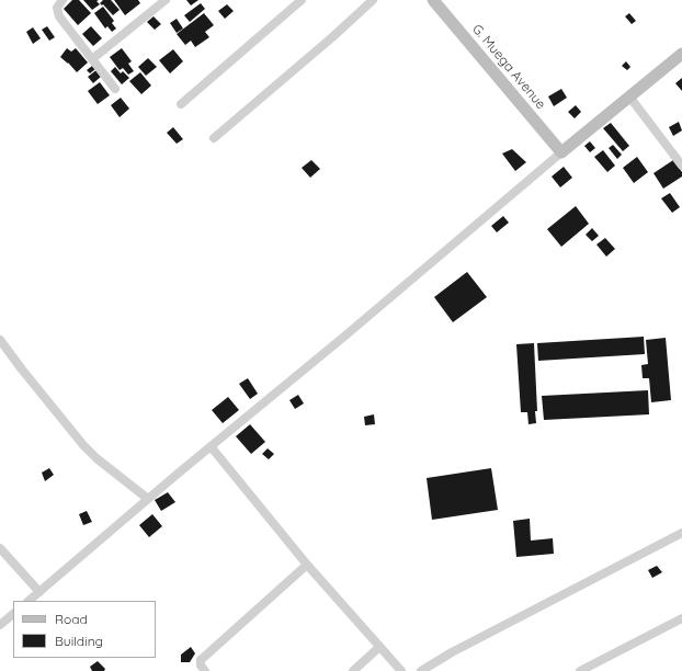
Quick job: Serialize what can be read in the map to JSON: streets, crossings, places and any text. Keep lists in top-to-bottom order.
{
  "streets": {
    "street": ["G. Muega Avenue"]
  },
  "legend": ["Road", "Building"]
}
